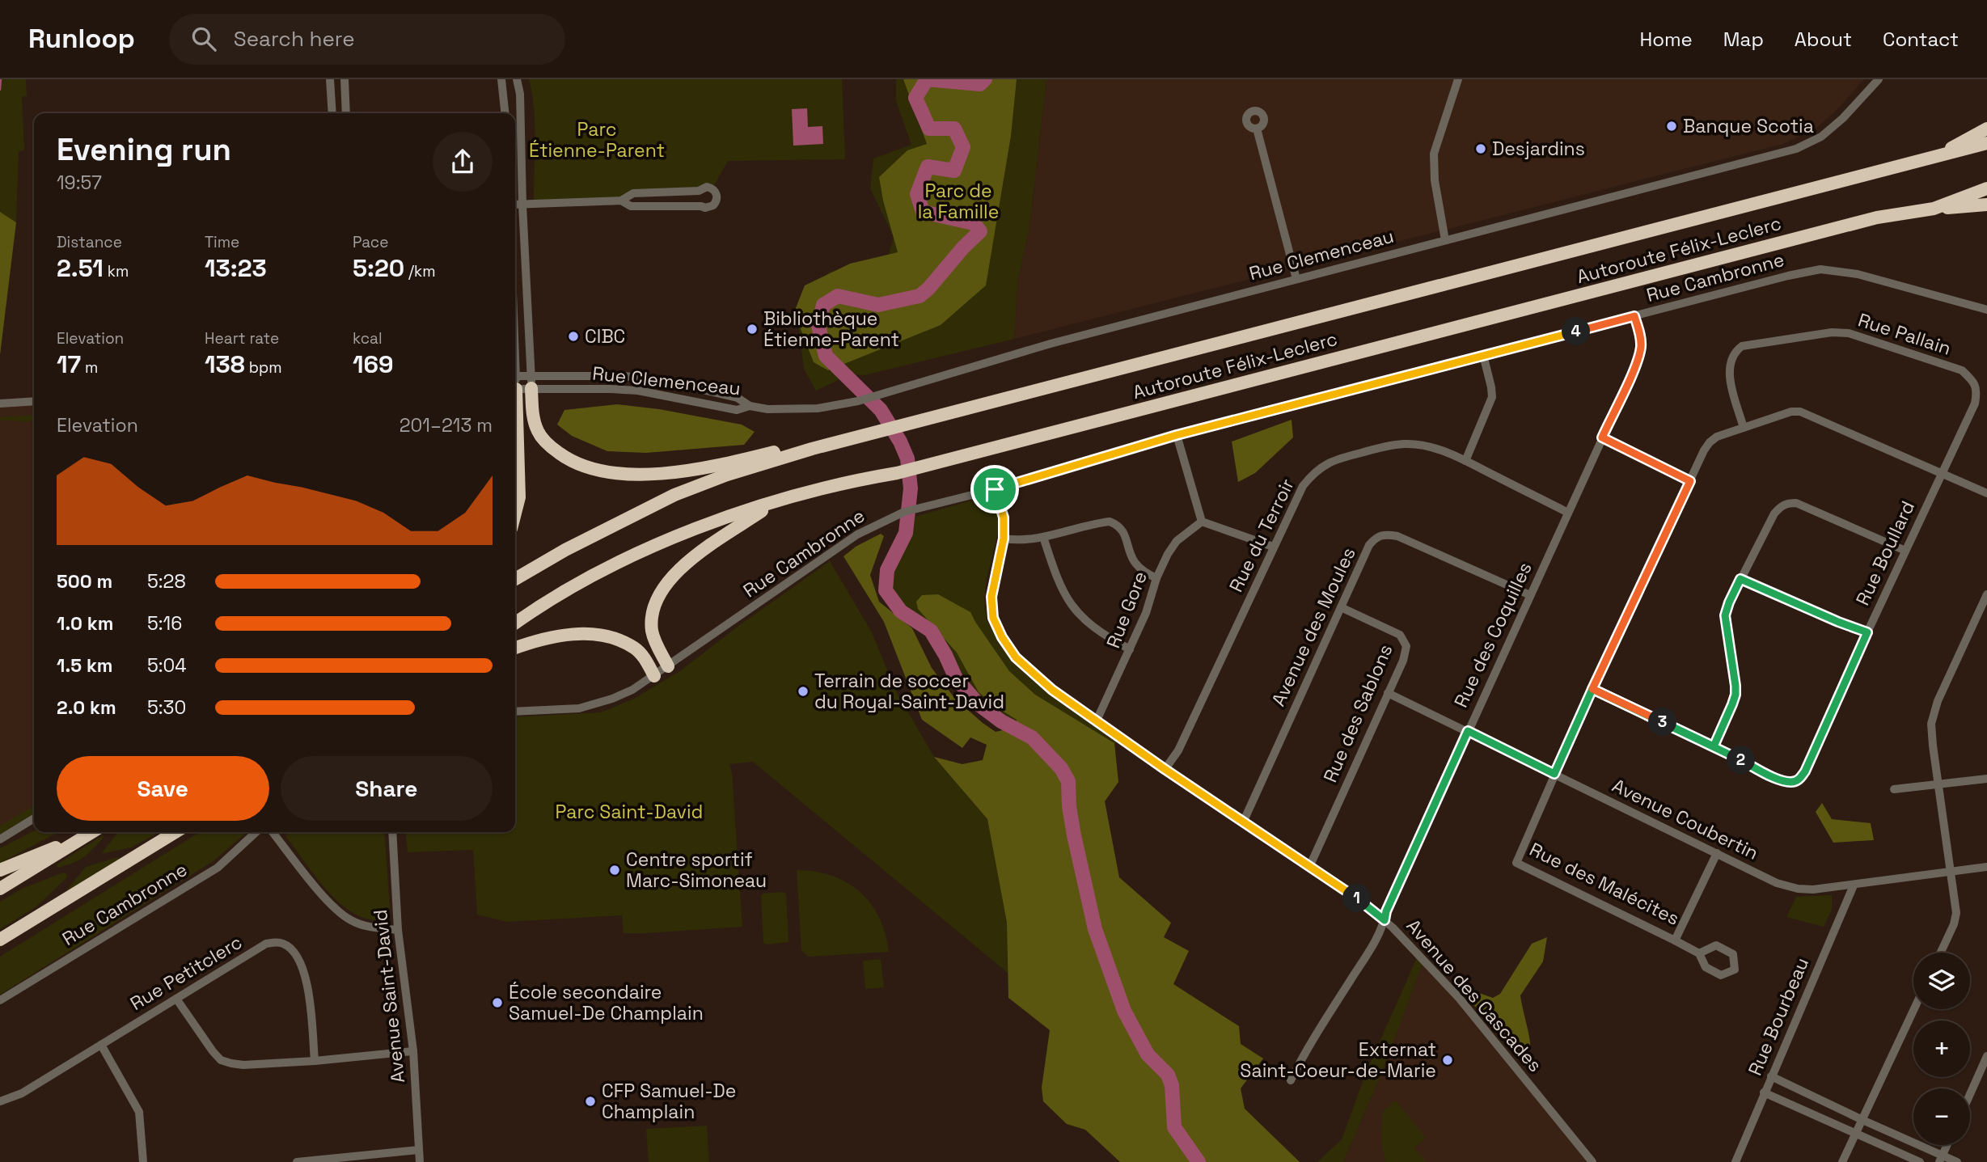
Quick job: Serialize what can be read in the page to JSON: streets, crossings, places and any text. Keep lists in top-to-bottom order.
{
  "streets": {
    "highway": ["Autoroute Félix-Leclerc"],
    "street": [
      "Rue Clemenceau",
      "Rue Cambronne",
      "Rue Pallain",
      "Rue du Terroir",
      "Rue Boullard",
      "Rue Gore",
      "Avenue des Moules",
      "Rue des Coquilles",
      "Rue des Sablons",
      "Avenue Coubertin",
      "Rue des Malécites",
      "Rue Petitclerc",
      "Avenue des Cascades",
      "Avenue Saint-David",
      "Rue Bourbeau"
    ]
  },
  "crossings": [
    ["Rue Cambronne", "Rue des Coquilles"],
    ["Rue Cambronne", "Avenue des Cascades"],
    ["Rue Pallain", "Rue Boullard"],
    ["Rue du Terroir", "Rue des Coquilles"],
    ["Rue du Terroir", "Avenue des Cascades"],
    ["Rue Gore", "Avenue des Cascades"],
    ["Avenue des Moules", "Rue des Coquilles"],
    ["Avenue des Moules", "Rue des Sablons"],
    ["Avenue des Moules", "Avenue des Cascades"],
    ["Rue des Coquilles", "Avenue Coubertin"],
    ["Rue des Coquilles", "Avenue des Cascades"],
    ["Rue des Sablons", "Avenue Coubertin"],
    ["Rue des Sablons", "Avenue des Cascades"],
    ["Avenue Coubertin", "Rue des Malécites"],
    ["Avenue Coubertin", "Rue Bourbeau"]
  ],
  "parks": ["Parc Étienne-Parent", "Parc de la Famille", "Parc Saint-David"],
  "places": [
    "Banque Scotia",
    "Desjardins",
    "Bibliothèque Étienne-Parent",
    "CIBC",
    "Terrain de soccer du Royal-Saint-David",
    "Centre sportif Marc-Simoneau",
    "École secondaire Samuel-De Champlain",
    "Externat Saint-Coeur-de-Marie",
    "CFP Samuel-De Champlain"
  ],
  "page": {
    "header": "Runloop",
    "search": "Search here",
    "nav": [
      "Home",
      "Map",
      "About",
      "Contact"
    ],
    "heading": ["Evening run", "19:57"],
    "stats": [
      ["Distance", "2.51 km"],
      ["Time", "13:23"],
      ["Pace", "5:20 /km"],
      ["Elevation", "17 m"],
      ["Heart rate", "138 bpm"],
      ["kcal", "169"]
    ],
    "pins": [
      "4",
      "3",
      "2",
      "1"
    ],
    "chart": ["Elevation", "201–213 m"],
    "list": [
      {
        "name": "500 m",
        "note": "5:28"
      },
      {
        "name": "1.0 km",
        "note": "5:16"
      },
      {
        "name": "1.5 km",
        "note": "5:04"
      },
      {
        "name": "2.0 km",
        "note": "5:30"
      }
    ],
    "buttons": ["Save", "Share"],
    "map_buttons": ["+", "−"]
  }
}
